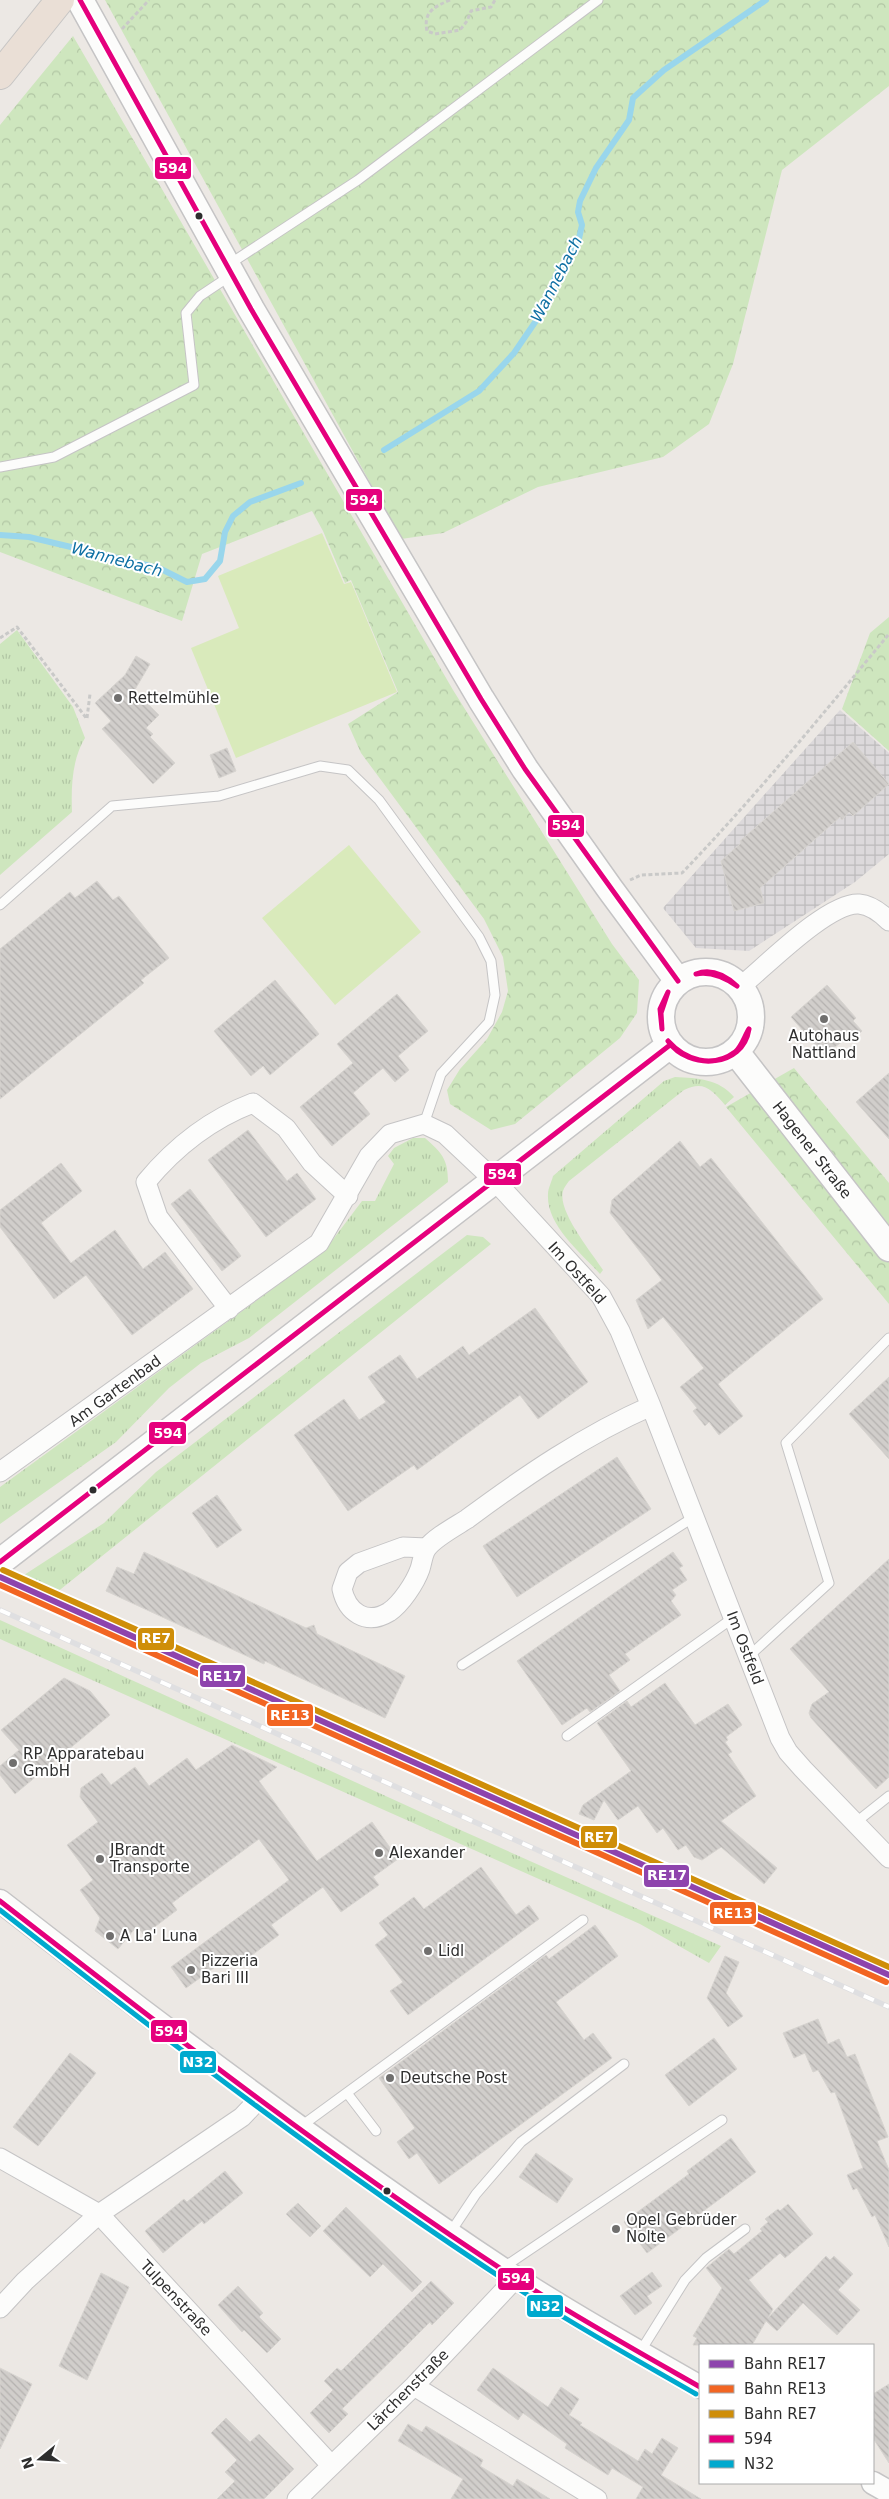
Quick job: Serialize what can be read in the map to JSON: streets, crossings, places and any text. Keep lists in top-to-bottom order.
{
  "streets": {
    "main road": ["Hagener Straße"],
    "street": [
      "Im Ostfeld",
      "Am Gartenbad",
      "Tulpenstraße",
      "Lärchenstraße"
    ]
  },
  "crossings": [
    ["Tulpenstraße", "Lärchenstraße"]
  ],
  "water": ["Wannebach"],
  "places": [
    "Rettelmühle",
    "Autohaus Nattland",
    "RP Apparatebau GmbH",
    "Alexander",
    "JBrandt Transporte",
    "A La' Luna",
    "Lidl",
    "Pizzeria Bari III",
    "Deutsche Post",
    "Opel Gebrüder Nolte"
  ],
  "lines": [
    "transit line 594",
    "rail line RE7",
    "rail line RE17",
    "rail line RE13",
    "transit line N32"
  ],
  "legend": [
    "Bahn RE17",
    "Bahn RE13",
    "Bahn RE7",
    "594",
    "N32"
  ],
  "north": "left"
}
